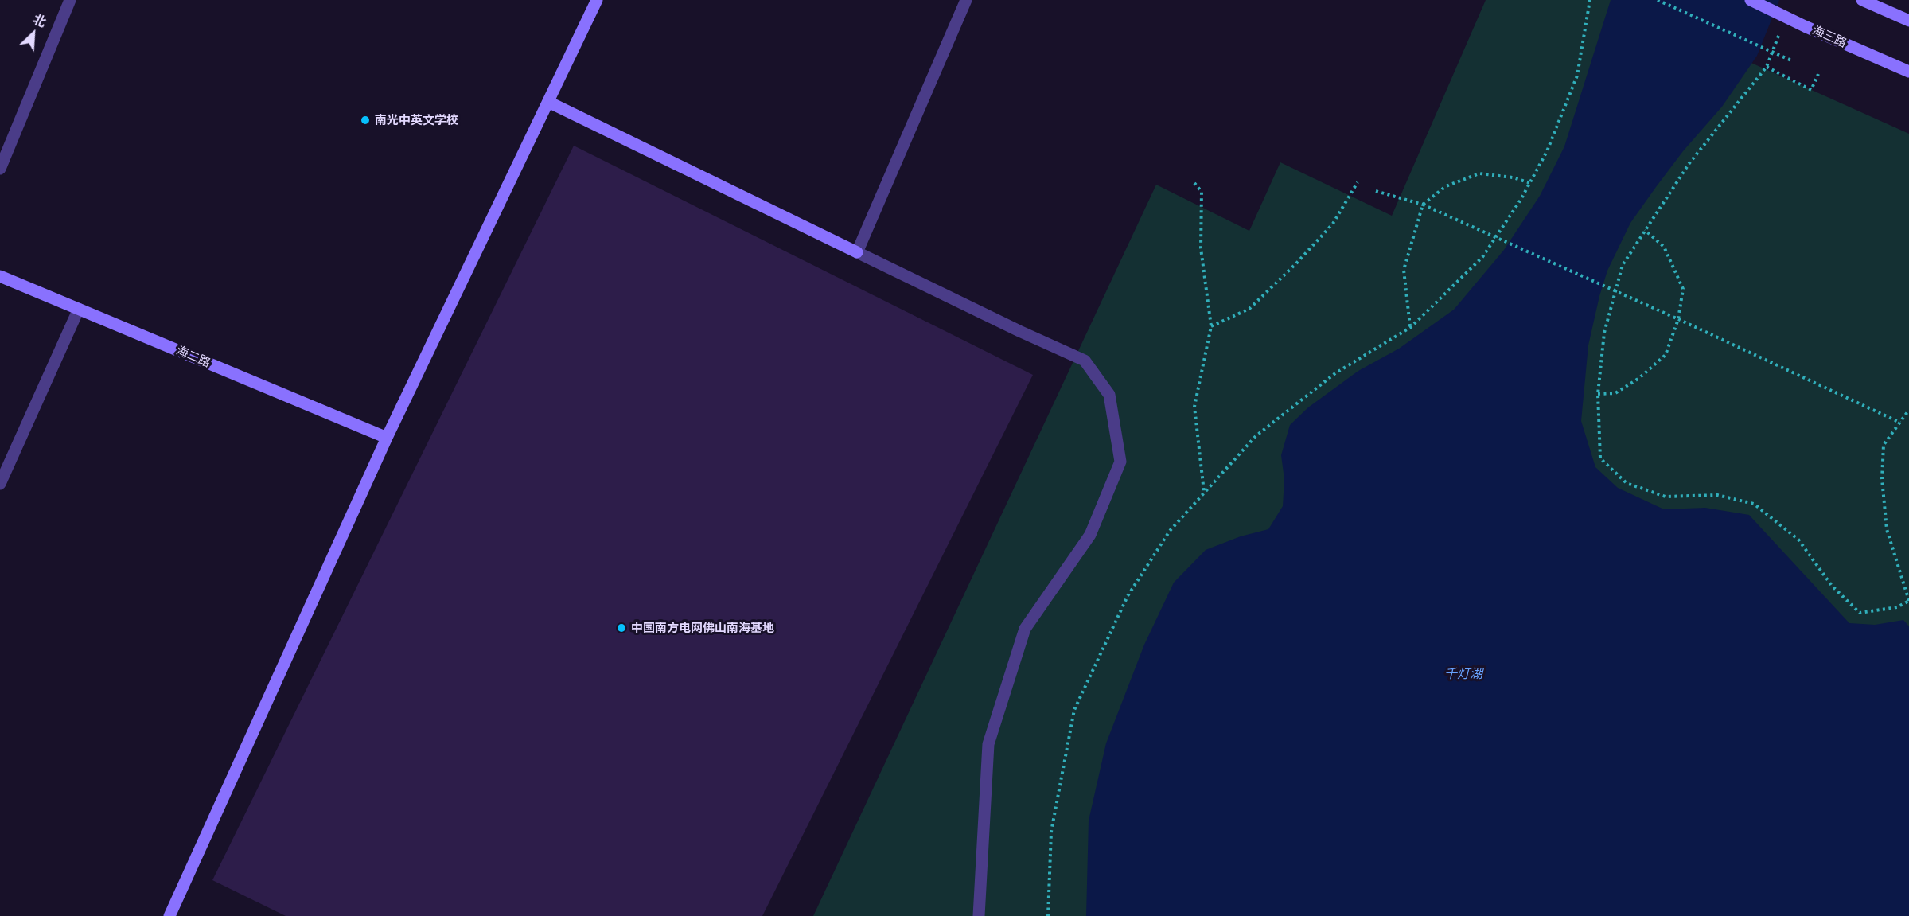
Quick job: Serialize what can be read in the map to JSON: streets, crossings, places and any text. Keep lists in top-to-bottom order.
{
  "streets": {
    "street": ["海三路", "海二路"]
  },
  "water": ["千灯湖"],
  "places": ["南光中英文学校", "中国南方电网佛山南海基地"],
  "north": "top right"
}
